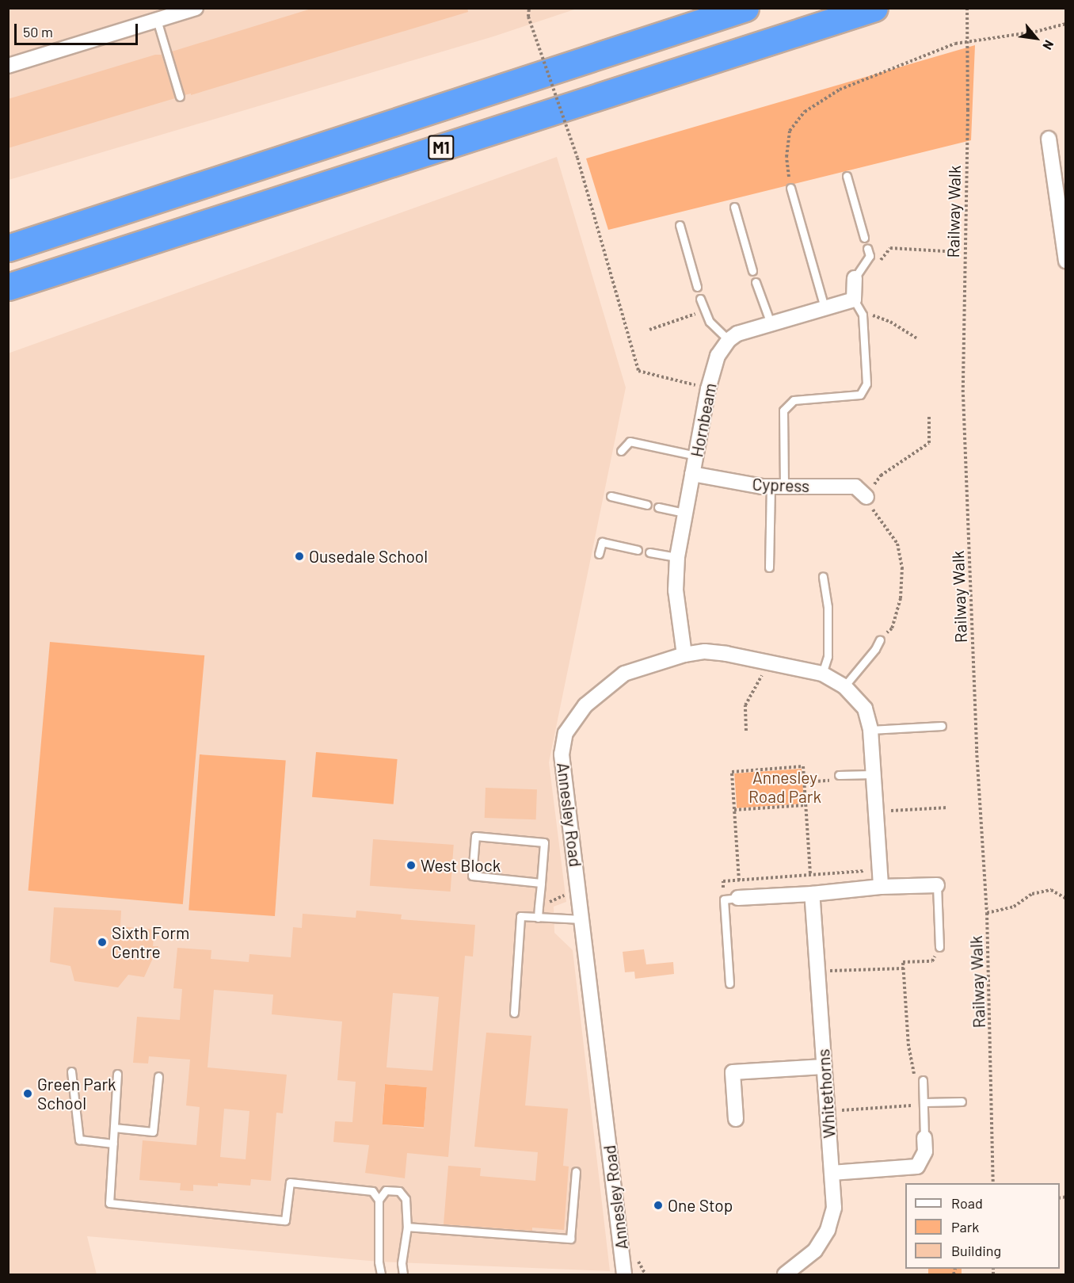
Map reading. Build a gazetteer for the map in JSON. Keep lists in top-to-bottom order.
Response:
{
  "streets": {
    "highway": ["M1"],
    "street": [
      "Hornbeam",
      "Cypress",
      "Annesley Road",
      "Whitethorns"
    ],
    "path": ["Railway Walk"]
  },
  "crossings": [
    ["Hornbeam", "Cypress"],
    ["Hornbeam", "Annesley Road"]
  ],
  "parks": ["Annesley Road Park"],
  "places": [
    "Ousedale School",
    "West Block",
    "Sixth Form Centre",
    "Green Park School",
    "One Stop"
  ],
  "legend": ["Road", "Park", "Building"],
  "scale_bar": "50 m",
  "north": "bottom right"
}
